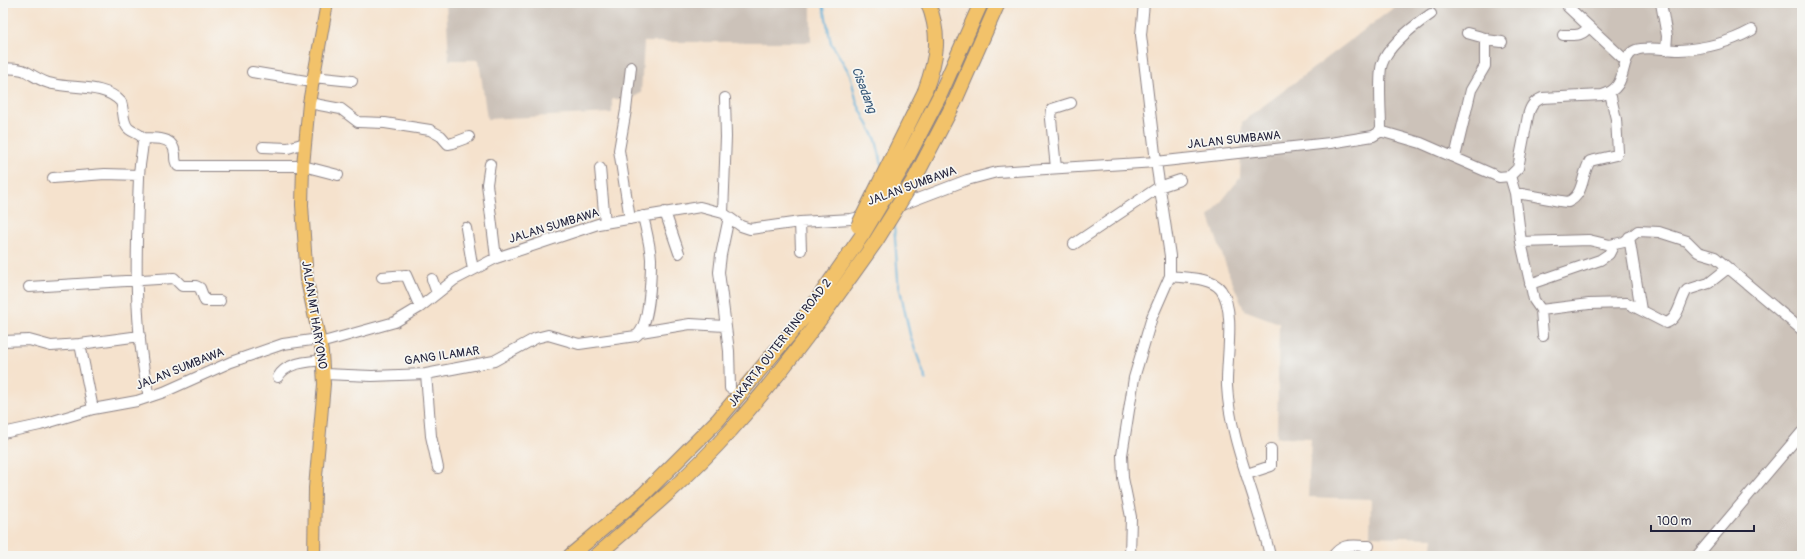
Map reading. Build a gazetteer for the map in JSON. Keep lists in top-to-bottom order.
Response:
{
  "streets": {
    "highway": ["JAKARTA OUTER RING ROAD 2"],
    "main road": ["JALAN MT HARYONO"],
    "street": ["JALAN SUMBAWA", "GANG ILAMAR"]
  },
  "crossings": [
    ["JALAN SUMBAWA", "JALAN MT HARYONO"],
    ["JALAN MT HARYONO", "GANG ILAMAR"]
  ],
  "water": ["Cisadang"],
  "scale_bar": "100 m"
}
